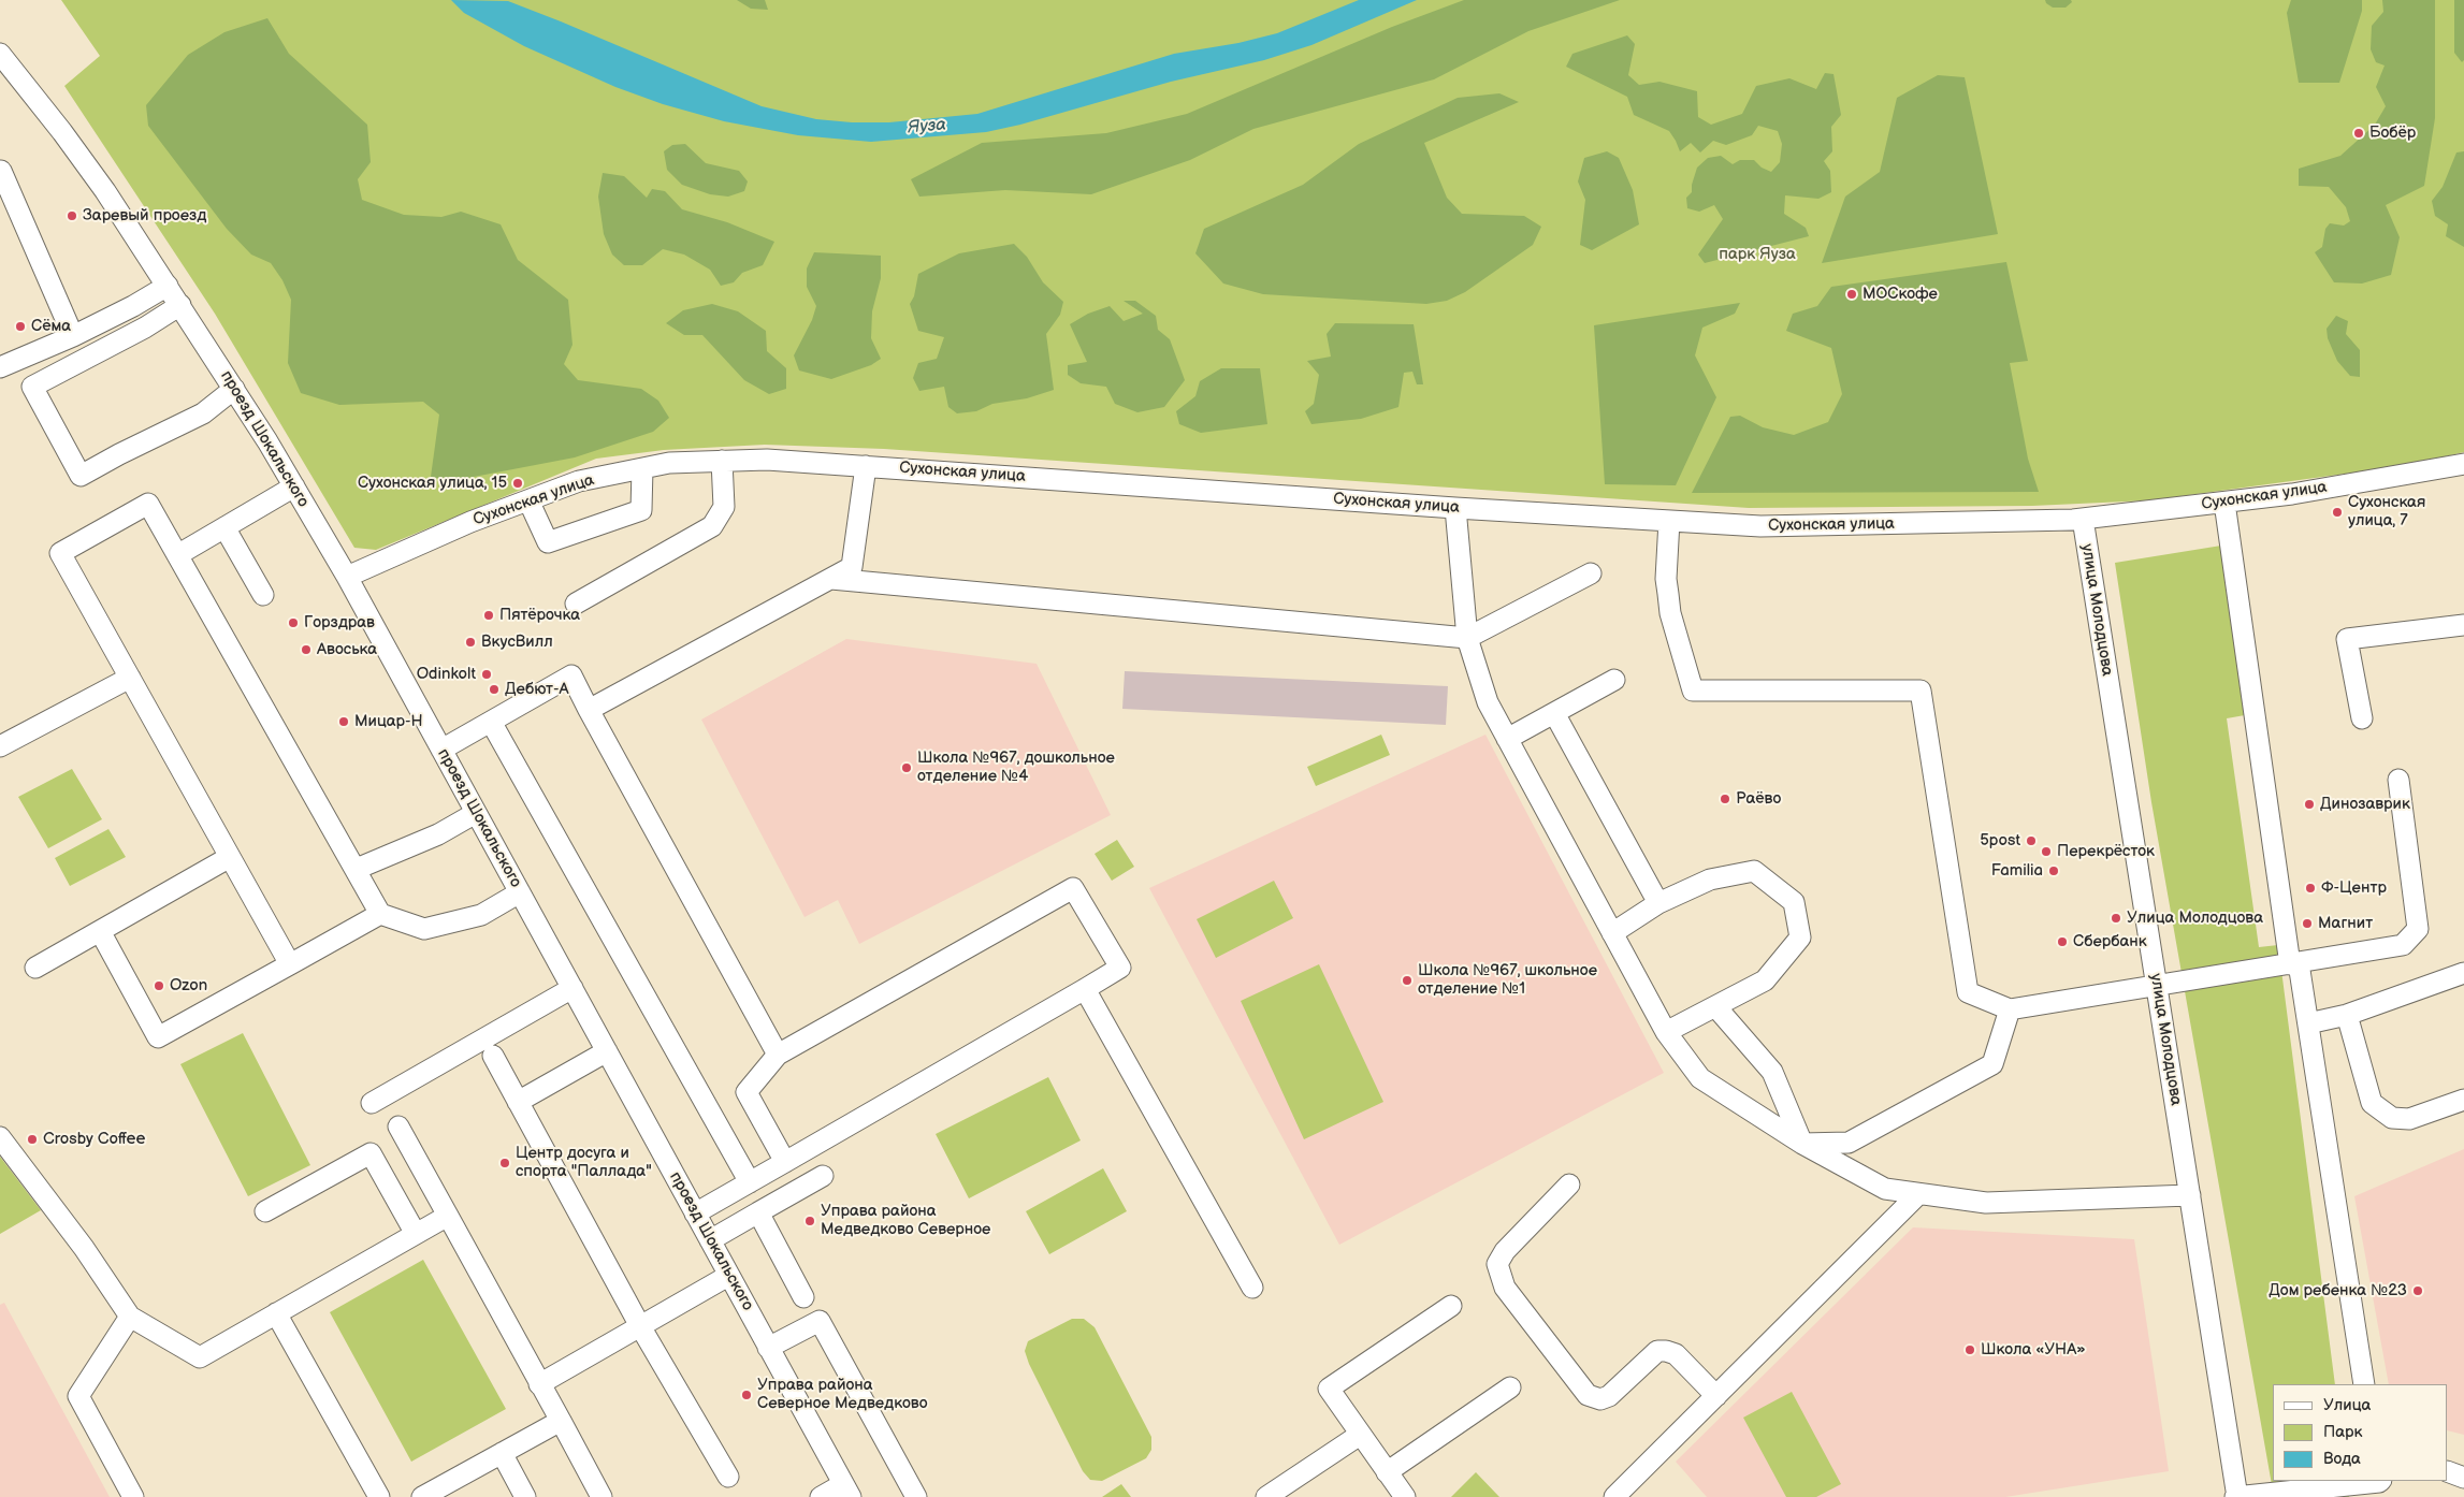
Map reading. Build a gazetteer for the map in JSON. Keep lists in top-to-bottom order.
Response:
{
  "streets": {
    "street": ["проезд Шокальского", "Сухонская улица", "улица Молодцова"]
  },
  "crossings": [
    ["проезд Шокальского", "Сухонская улица"],
    ["Сухонская улица", "улица Молодцова"]
  ],
  "water": ["Яуза"],
  "parks": ["парк Яуза"],
  "places": [
    "Бобёр",
    "Заревый проезд",
    "МОСкофе",
    "Сёма",
    "Сухонская улица, 15",
    "Сухонская улица, 7",
    "Пятёрочка",
    "Горздрав",
    "ВкусВилл",
    "Авоська",
    "Odinkolt",
    "Дебют-А",
    "Мицар-Н",
    "Школа №967, дошкольное отделение №4",
    "Раёво",
    "Динозаврик",
    "5post",
    "Перекрёсток",
    "Familia",
    "Ф-Центр",
    "Улица Молодцова",
    "Магнит",
    "Сбербанк",
    "Школа №967, школьное отделение №1",
    "Ozon",
    "Crosby Coffee",
    "Центр досуга и спорта \"Паллада\"",
    "Управа района Медведково Северное",
    "Дом ребенка №23",
    "Школа «УНА»",
    "Управа района Северное Медведково"
  ],
  "legend": ["Улица", "Парк", "Вода"]
}
